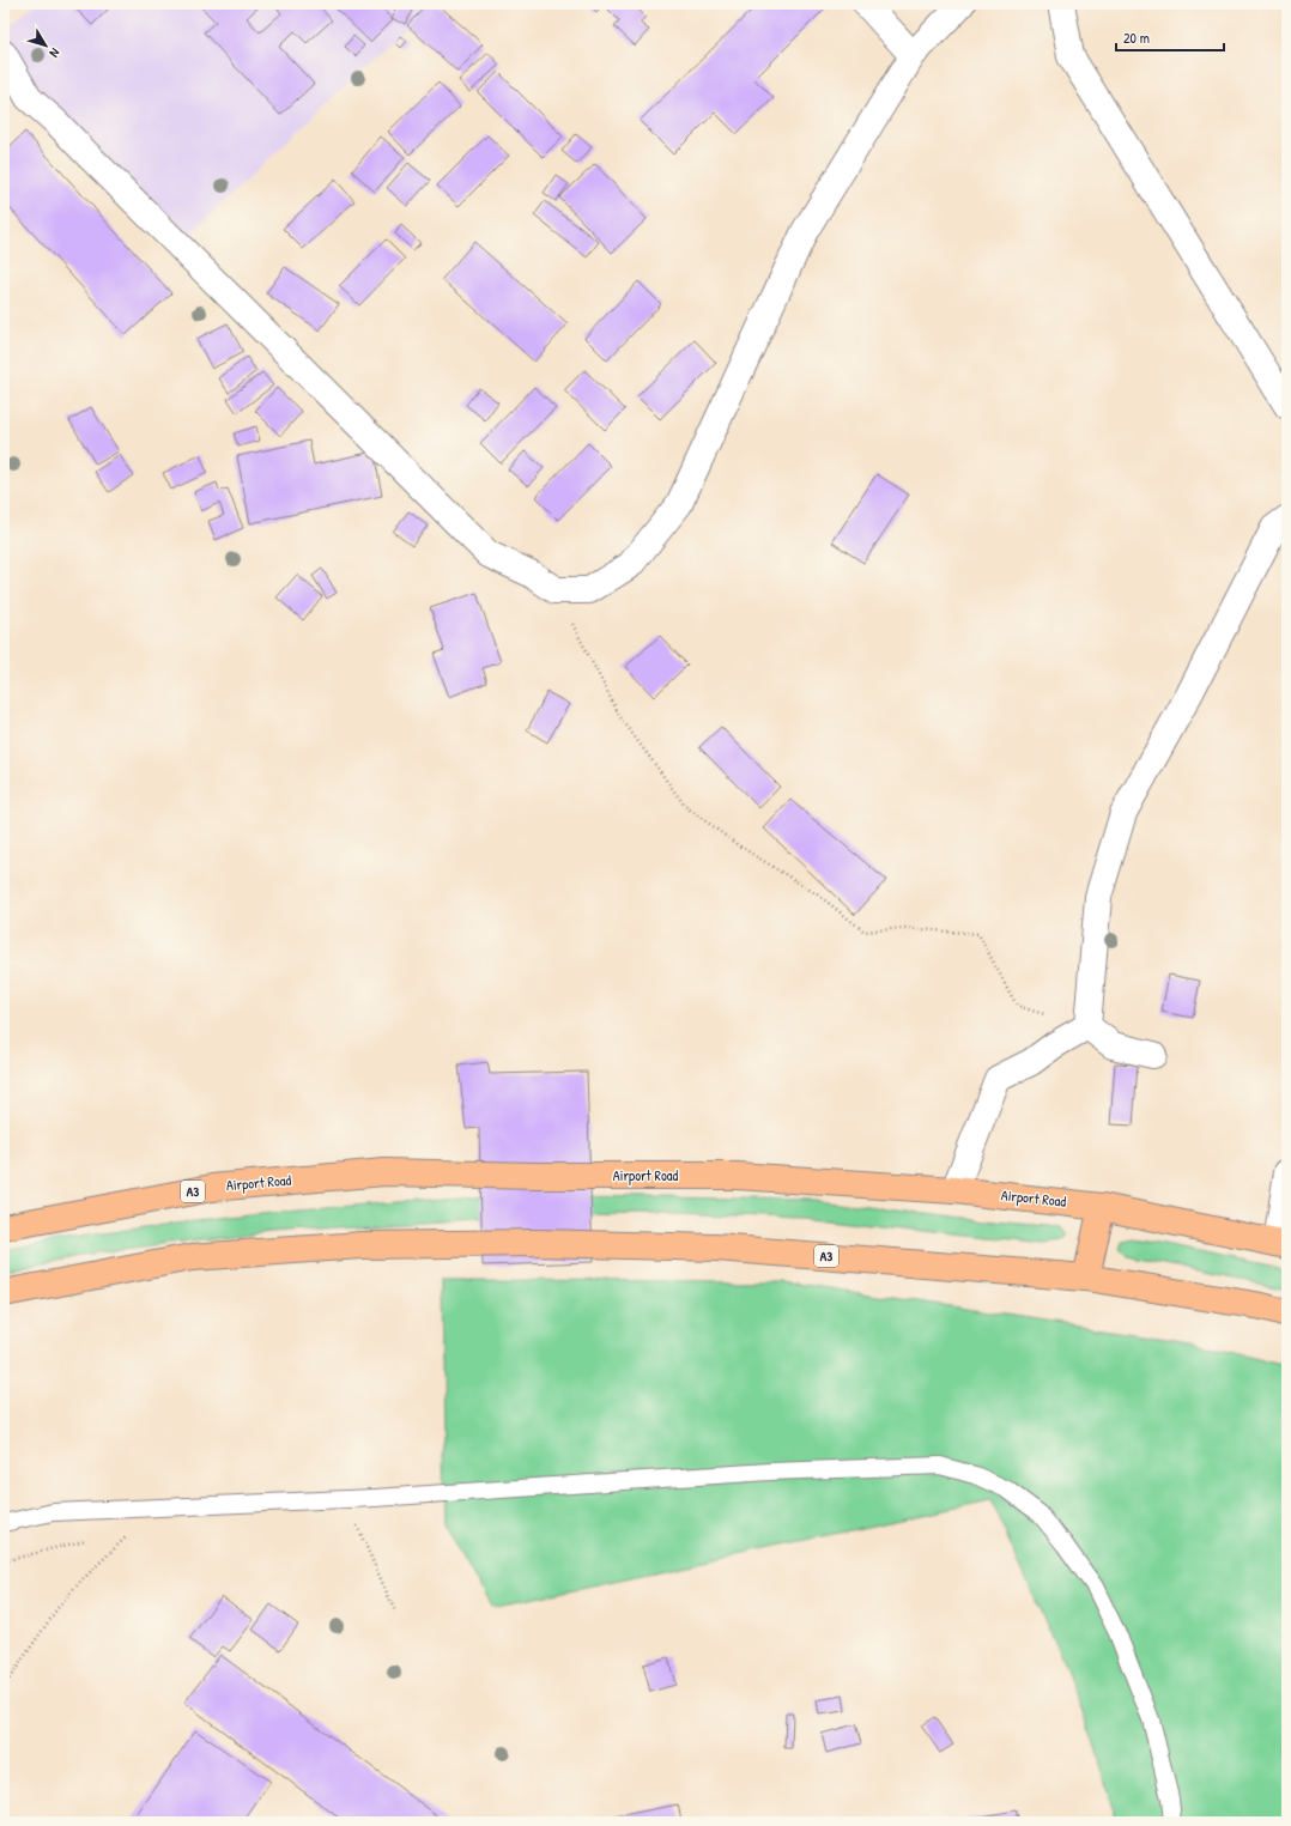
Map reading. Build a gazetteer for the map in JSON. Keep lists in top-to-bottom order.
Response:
{
  "streets": {
    "highway": ["Airport Road", "A3"]
  },
  "scale_bar": "20 m",
  "north": "bottom right"
}
